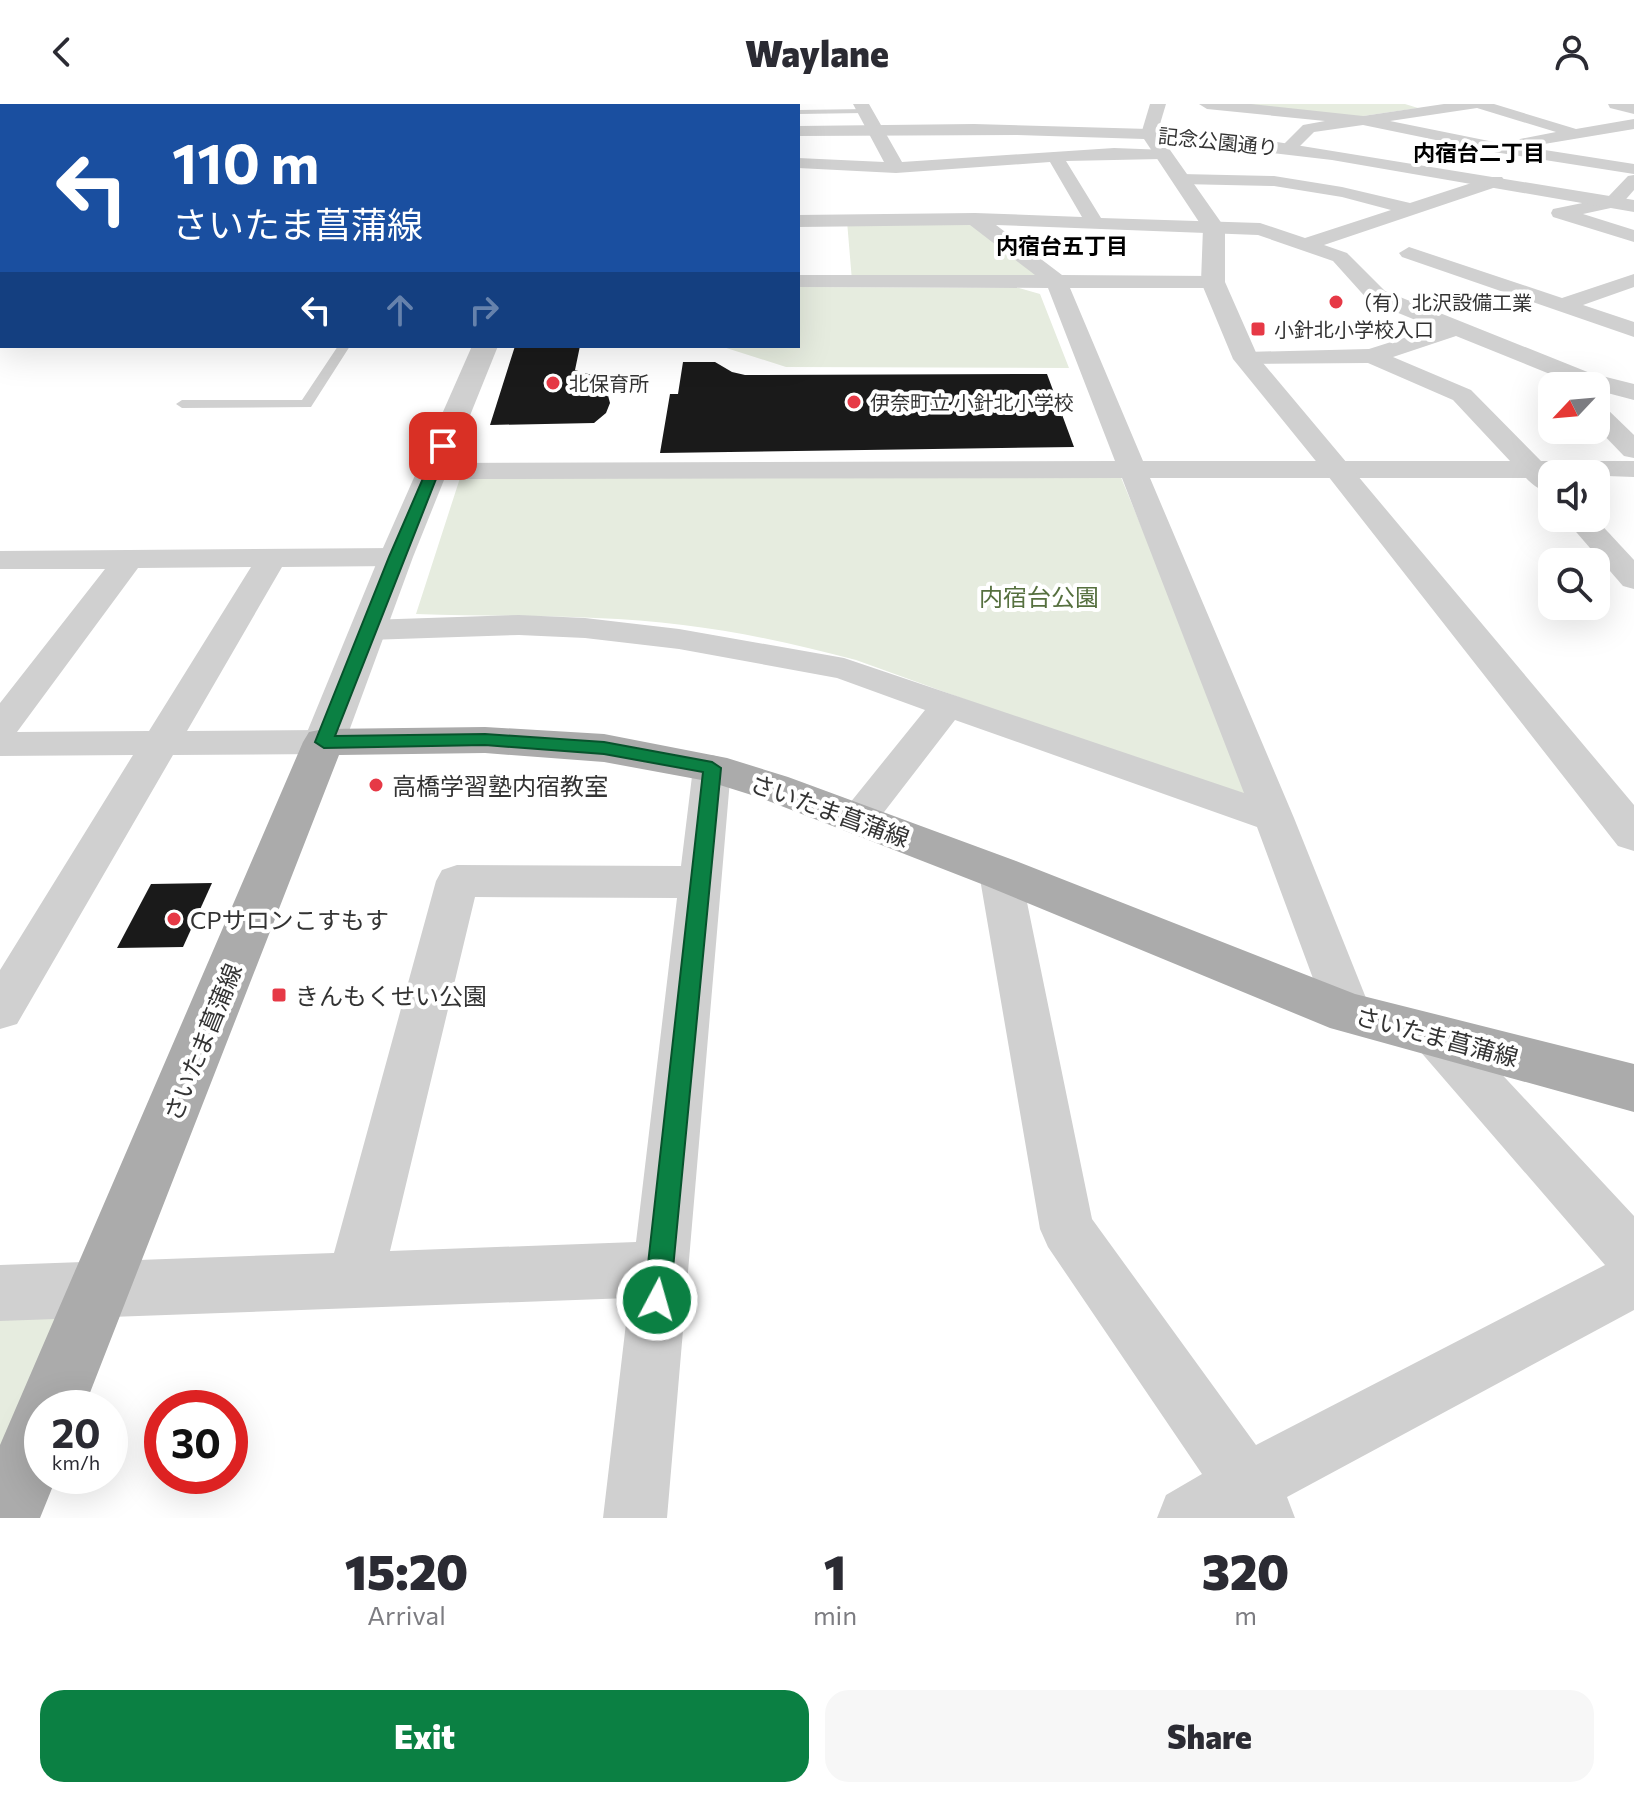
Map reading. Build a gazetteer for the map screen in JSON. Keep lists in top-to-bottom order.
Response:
{
  "streets": {
    "main road": ["さいたま菖蒲線"],
    "street": ["記念公園通り"]
  },
  "districts": ["内宿台二丁目", "内宿台五丁目"],
  "parks": ["内宿台公園"],
  "places": {
    "other": [
      "（有）北沢設備工業",
      "北保育所",
      "伊奈町立 小針北小学校",
      "高橋学習塾内宿教室",
      "CPサロンこすもす"
    ],
    "transit": ["小針北小学校入口", "きんもくせい公園"]
  },
  "north": "bottom left",
  "page": {
    "header": "Waylane",
    "turn": ["110 m", "さいたま菖蒲線"],
    "speed": "20 km/h",
    "limit": "30",
    "eta": [
      "15:20",
      "Arrival",
      "1",
      "min",
      "320",
      "m"
    ],
    "buttons": ["Exit", "Share"]
  }
}
